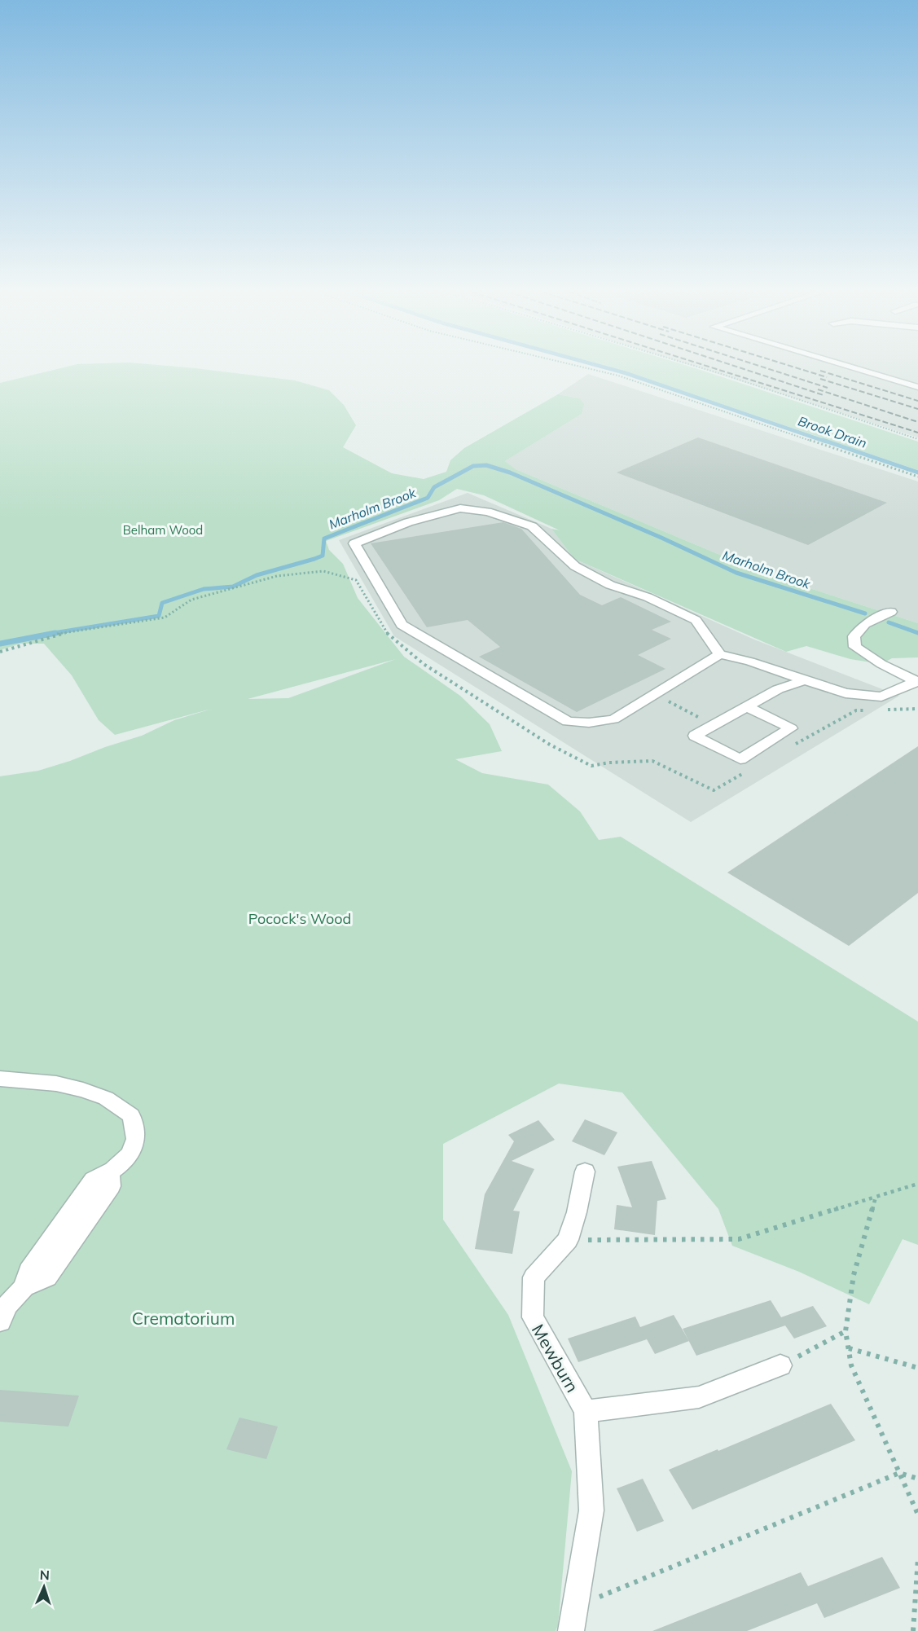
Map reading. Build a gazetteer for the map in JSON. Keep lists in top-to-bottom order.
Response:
{
  "streets": {
    "street": ["Mewburn"]
  },
  "water": ["Brook Drain", "Marholm Brook"],
  "parks": ["Belham Wood", "Pocock's Wood", "Crematorium"],
  "north": "top"
}
